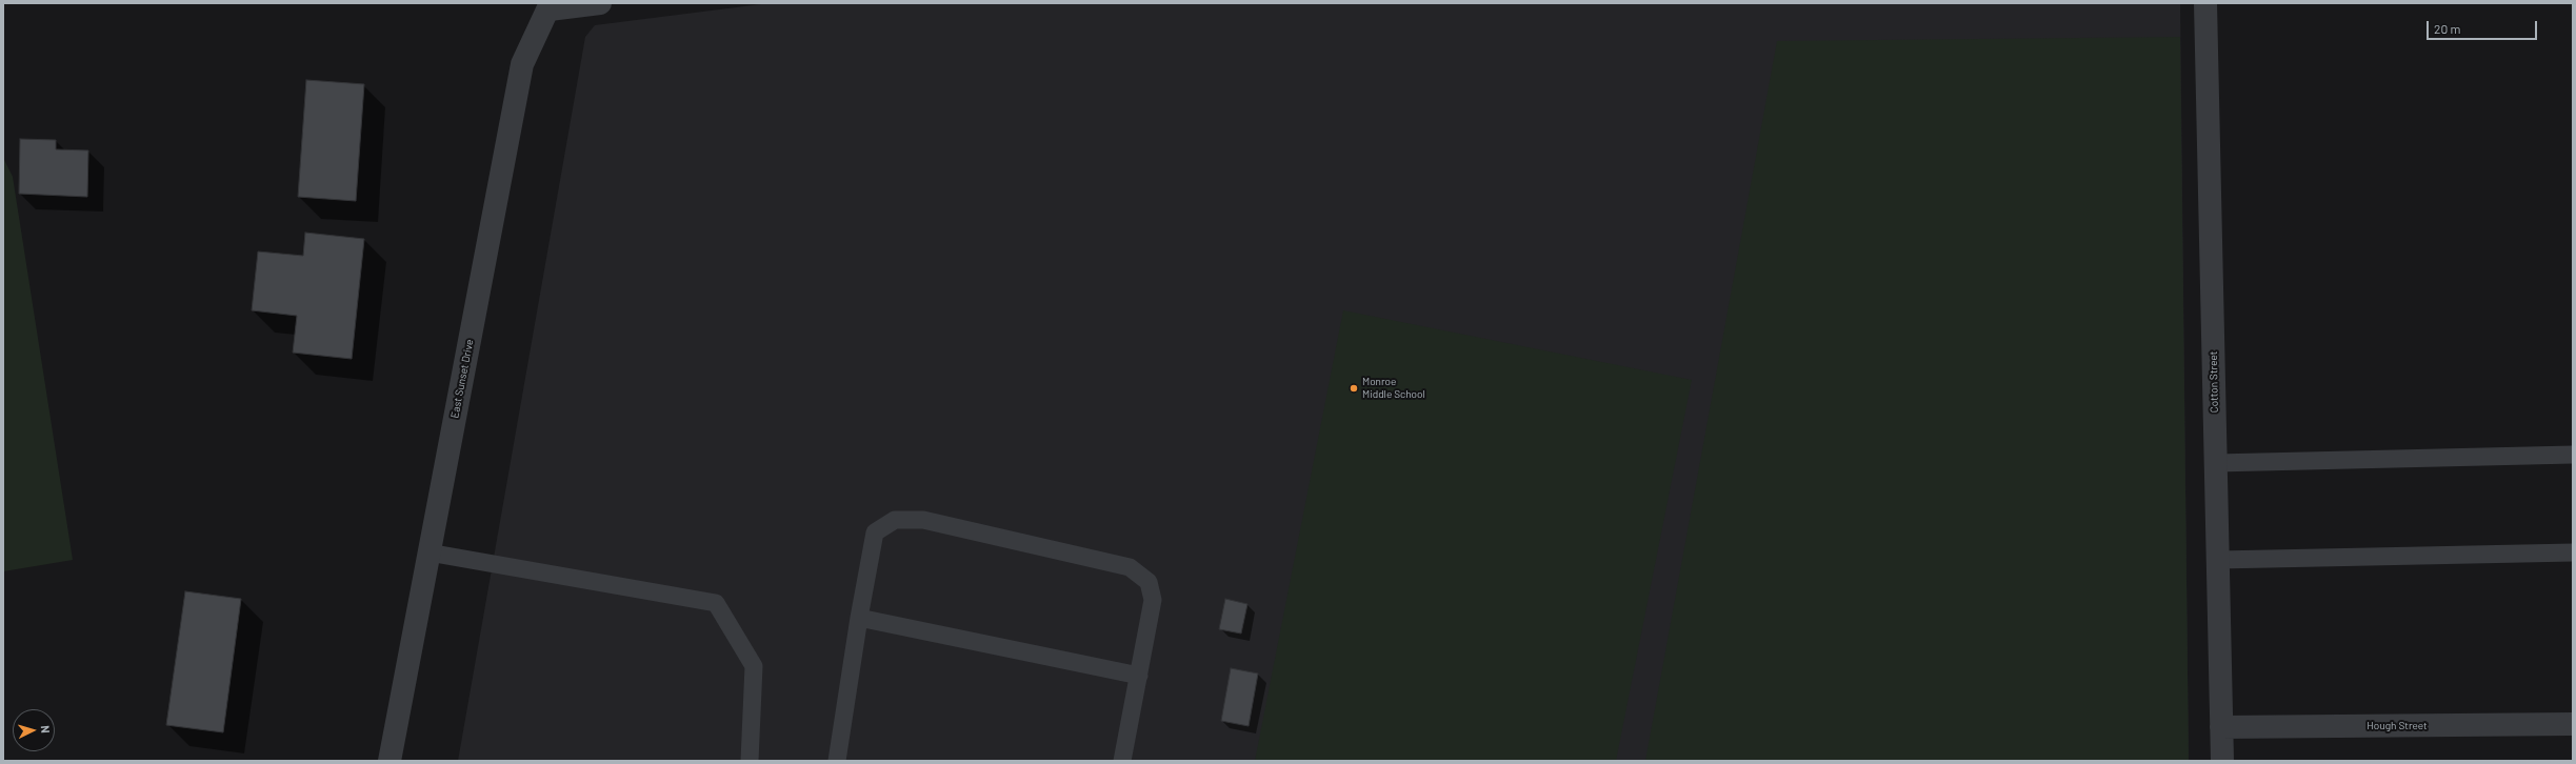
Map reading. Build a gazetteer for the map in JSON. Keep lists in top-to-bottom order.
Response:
{
  "streets": {
    "street": ["East Sunset Drive", "Cotton Street", "Hough Street"]
  },
  "crossings": [
    ["Cotton Street", "Hough Street"]
  ],
  "places": ["Monroe Middle School"],
  "scale_bar": "20 m",
  "north": "right"
}
